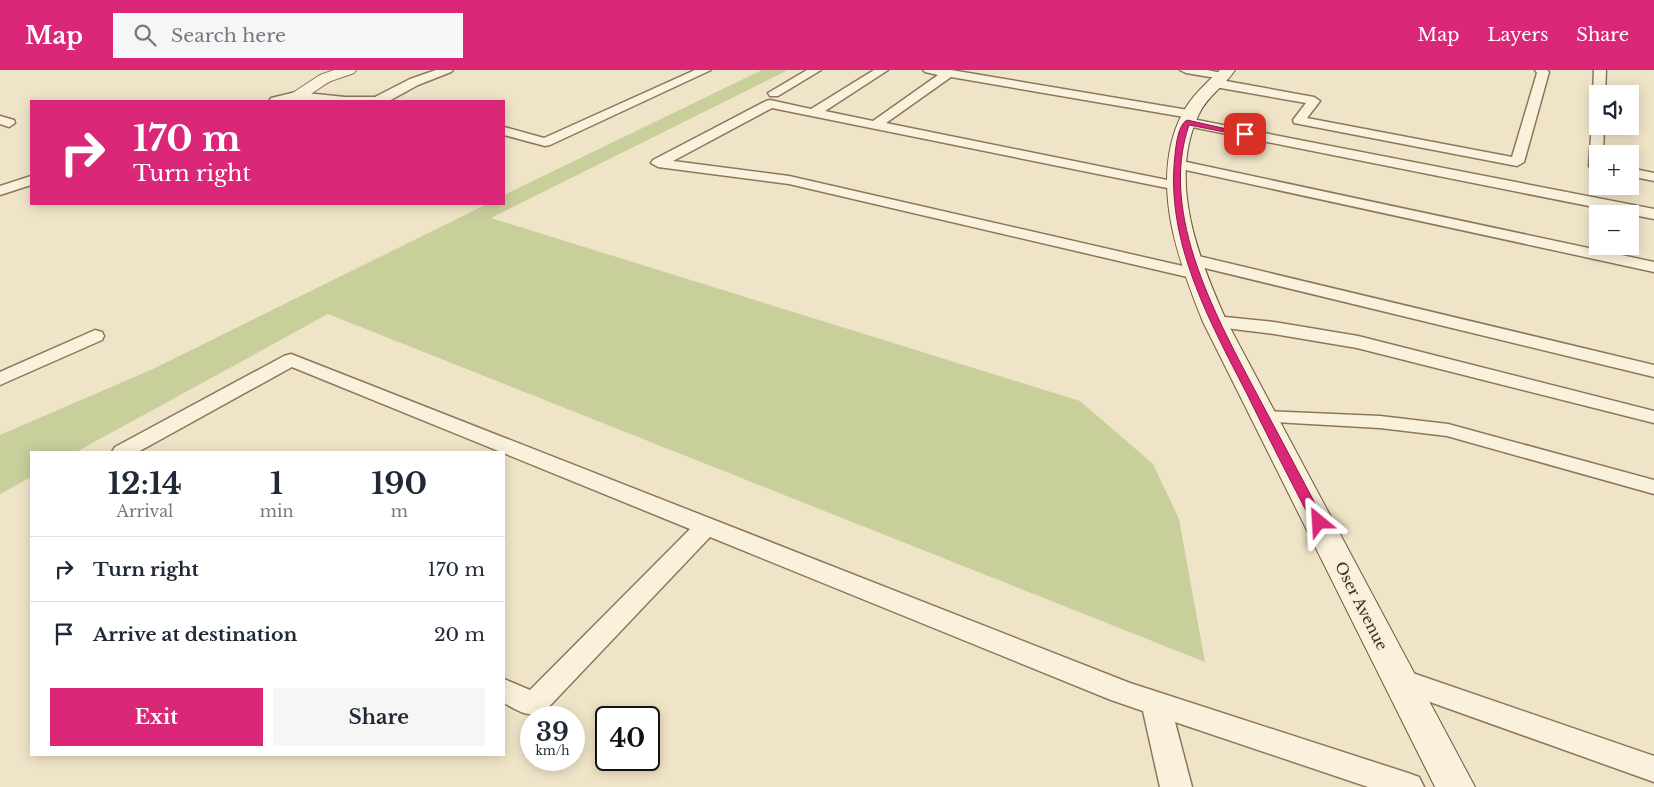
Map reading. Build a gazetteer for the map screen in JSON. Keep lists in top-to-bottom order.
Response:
{
  "streets": {
    "street": ["Oser Avenue"]
  },
  "page": {
    "header": "Map",
    "search": "Search here",
    "nav": ["Map", "Layers", "Share"],
    "map_buttons": ["+", "−"],
    "turn": ["170 m", "Turn right"],
    "eta": [
      "12:14",
      "Arrival",
      "1",
      "min",
      "190",
      "m"
    ],
    "list": [
      {
        "name": "Turn right",
        "value": "170 m"
      },
      {
        "name": "Arrive at destination",
        "value": "20 m"
      }
    ],
    "buttons": ["Exit", "Share"],
    "speed": "39 km/h",
    "limit": "40"
  }
}
